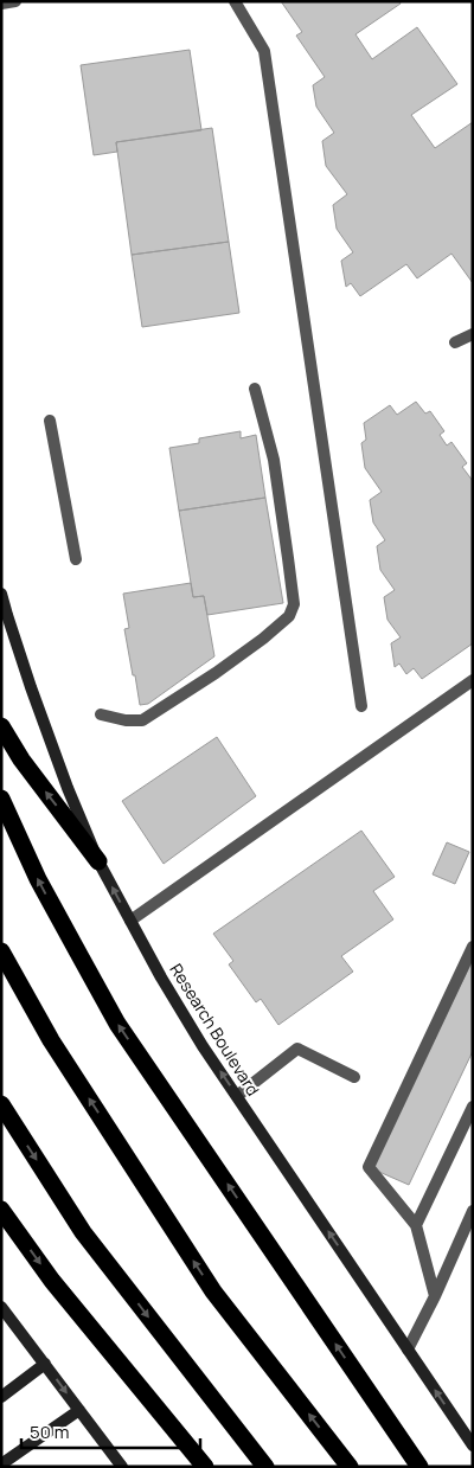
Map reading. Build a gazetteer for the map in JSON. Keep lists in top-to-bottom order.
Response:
{
  "streets": {
    "main road": ["Research Boulevard"]
  },
  "one_way": ["Research Boulevard"],
  "scale_bar": "50 m"
}
